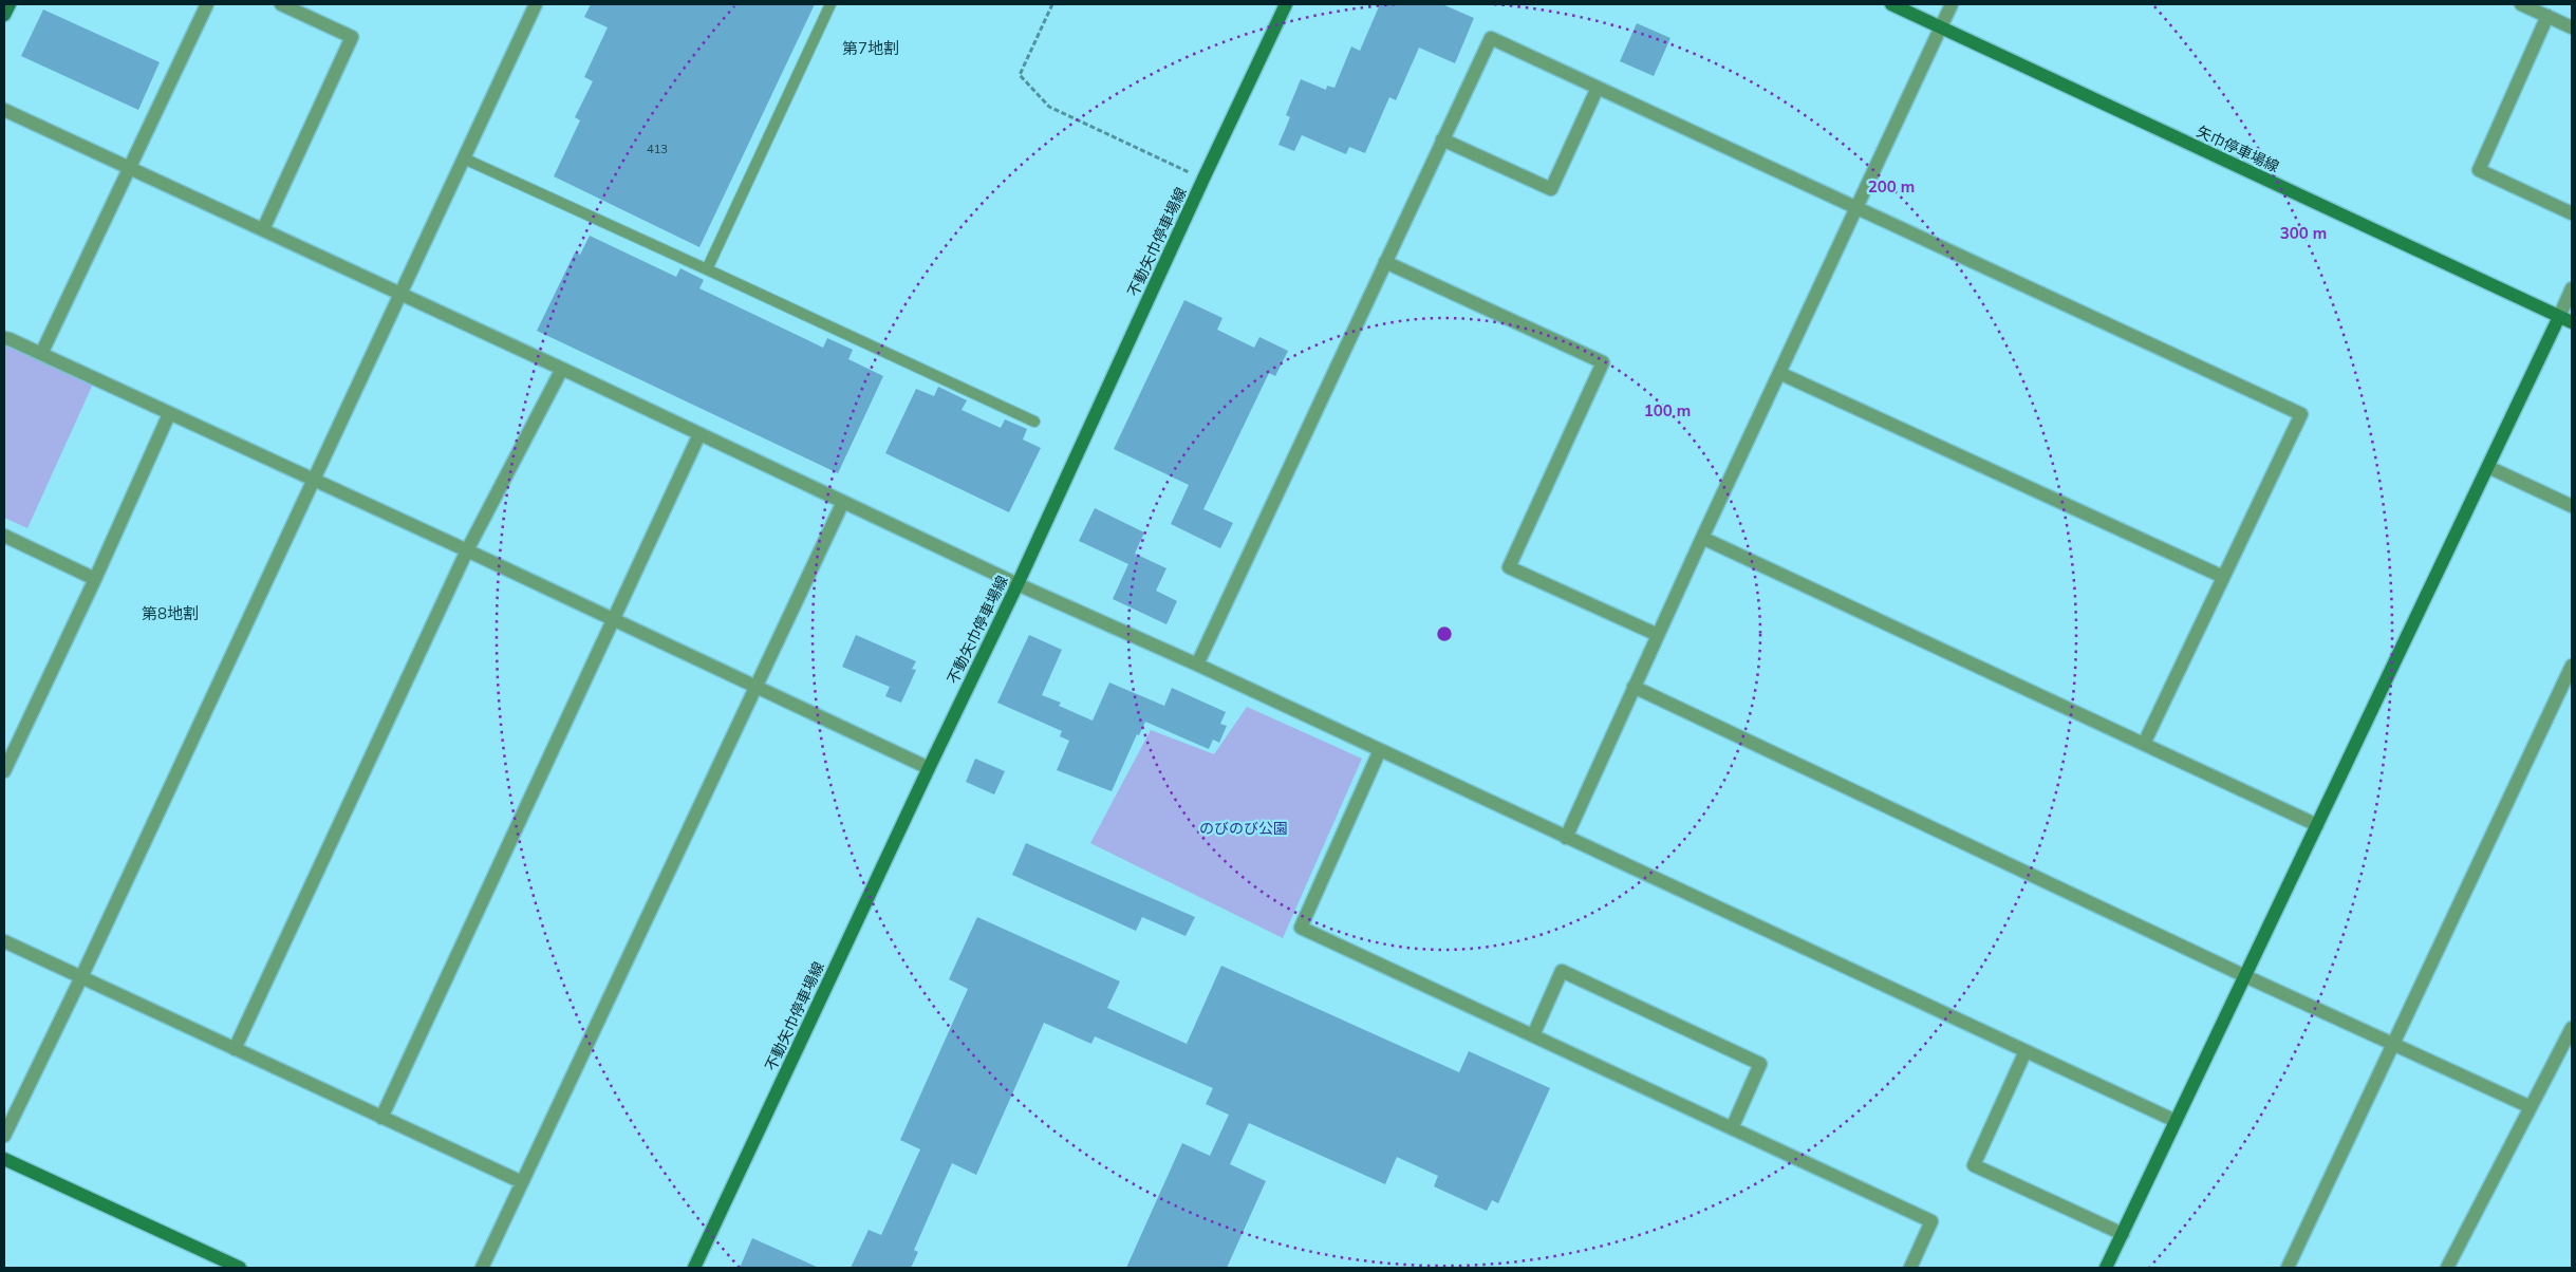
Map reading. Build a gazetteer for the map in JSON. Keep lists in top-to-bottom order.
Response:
{
  "streets": {
    "main road": ["矢巾停車場線", "不動矢巾停車場線"]
  },
  "districts": ["第7地割", "第8地割"],
  "parks": ["のびのび公園"],
  "house_numbers": ["413"],
  "rings": ["200 m", "300 m", "100 m"]
}
